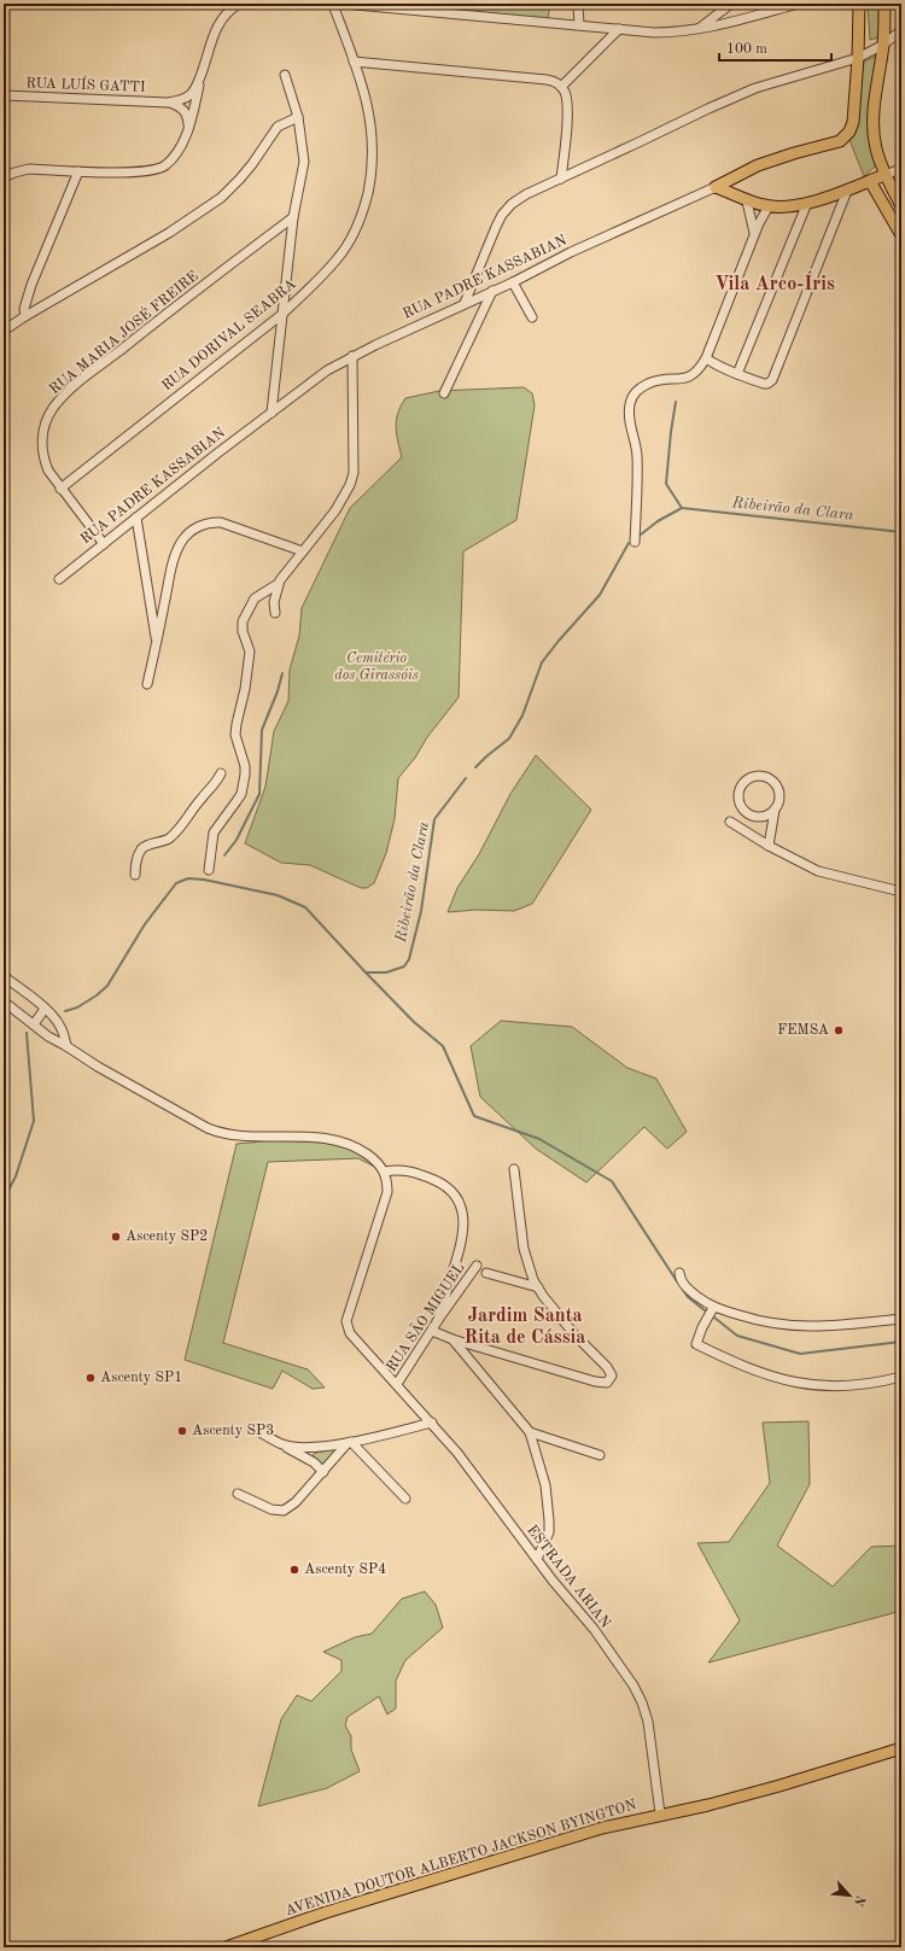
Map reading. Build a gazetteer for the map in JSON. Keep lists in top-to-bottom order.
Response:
{
  "streets": {
    "main road": ["RUA PADRE KASSABIAN", "AVENIDA DOUTOR ALBERTO JACKSON BYINGTON"],
    "street": [
      "RUA LUÍS GATTI",
      "RUA MARIA JOSÉ FREIRE",
      "RUA DORIVAL SEABRA",
      "RUA SÃO MIGUEL",
      "ESTRADA ARIAN"
    ]
  },
  "crossings": [
    ["RUA PADRE KASSABIAN", "RUA MARIA JOSÉ FREIRE"],
    ["RUA MARIA JOSÉ FREIRE", "RUA DORIVAL SEABRA"],
    ["RUA SÃO MIGUEL", "ESTRADA ARIAN"],
    ["ESTRADA ARIAN", "AVENIDA DOUTOR ALBERTO JACKSON BYINGTON"]
  ],
  "districts": ["Vila Arco-Íris", "Jardim Santa Rita de Cássia"],
  "water": ["Ribeirão da Clara"],
  "parks": ["Cemitério dos Girassóis"],
  "places": [
    "FEMSA",
    "Ascenty SP2",
    "Ascenty SP1",
    "Ascenty SP3",
    "Ascenty SP4"
  ],
  "scale_bar": "100 m",
  "north": "bottom right"
}
